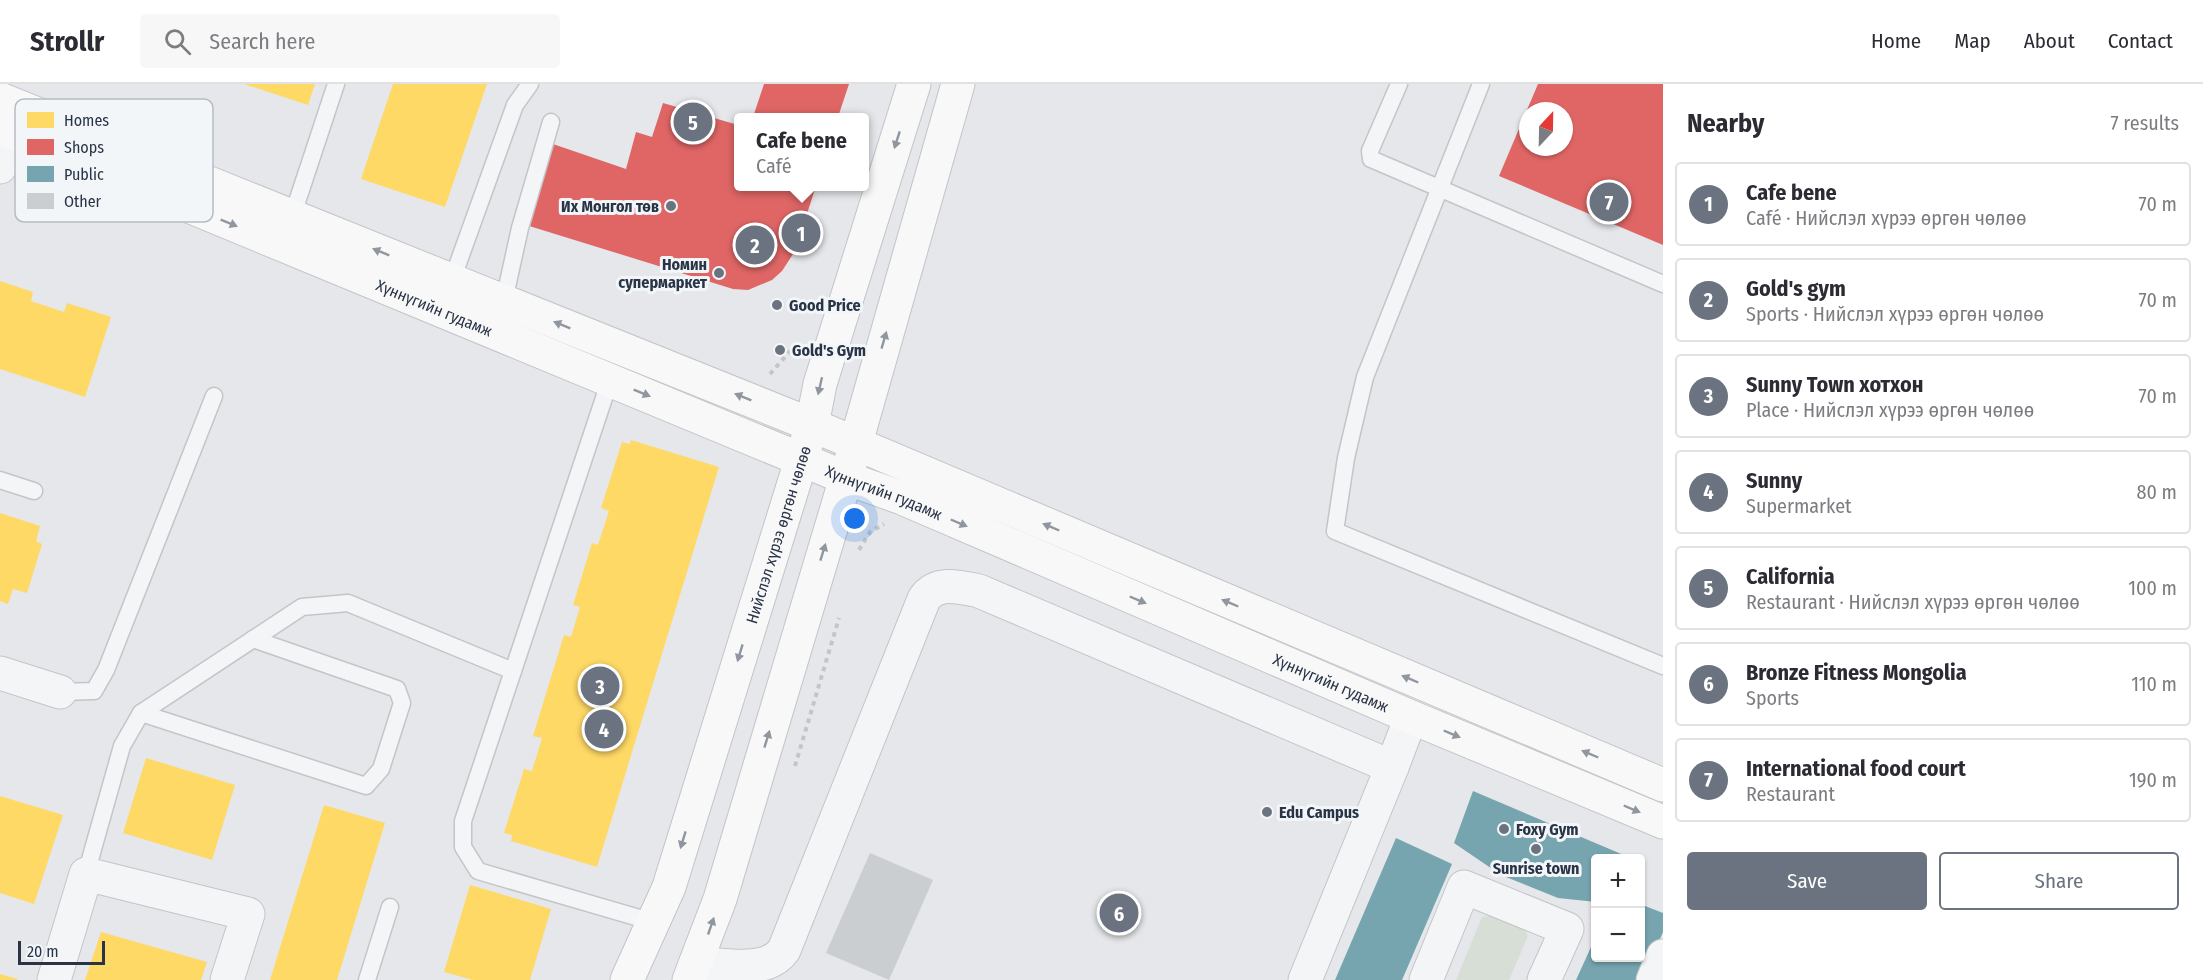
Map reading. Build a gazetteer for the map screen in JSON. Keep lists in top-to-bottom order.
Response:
{
  "streets": {
    "main road": ["Хүннүгийн гудамж", "Нийслэл хүрээ өргөн чөлөө"]
  },
  "crossings": [
    ["Хүннүгийн гудамж", "Нийслэл хүрээ өргөн чөлөө"]
  ],
  "places": [
    "Их Монгол төв",
    "Номин супермаркет",
    "Good Price",
    "Gold's Gym",
    "Edu Campus",
    "Foxy Gym",
    "Sunrise town"
  ],
  "legend": [
    "Homes",
    "Shops",
    "Public",
    "Other"
  ],
  "scale_bar": "20 m",
  "north": "top",
  "page": {
    "header": "Strollr",
    "search": "Search here",
    "nav": [
      "Home",
      "Map",
      "About",
      "Contact"
    ],
    "heading": ["Nearby", "7 results"],
    "pins": [
      "5",
      "7",
      "1",
      "2",
      "3",
      "4",
      "6"
    ],
    "popup": ["Cafe bene", "Café"],
    "list": [
      {
        "mark": "1",
        "name": "Cafe bene",
        "note": "Café · Нийслэл хүрээ өргөн чөлөө",
        "value": "70 m"
      },
      {
        "mark": "2",
        "name": "Gold's gym",
        "note": "Sports · Нийслэл хүрээ өргөн чөлөө",
        "value": "70 m"
      },
      {
        "mark": "3",
        "name": "Sunny Town хотхон",
        "note": "Place · Нийслэл хүрээ өргөн чөлөө",
        "value": "70 m"
      },
      {
        "mark": "4",
        "name": "Sunny",
        "note": "Supermarket",
        "value": "80 m"
      },
      {
        "mark": "5",
        "name": "California",
        "note": "Restaurant · Нийслэл хүрээ өргөн чөлөө",
        "value": "100 m"
      },
      {
        "mark": "6",
        "name": "Bronze Fitness Mongolia",
        "note": "Sports",
        "value": "110 m"
      },
      {
        "mark": "7",
        "name": "International food court",
        "note": "Restaurant",
        "value": "190 m"
      }
    ],
    "buttons": ["Save", "Share"],
    "map_buttons": ["+", "−"],
    "scale": "20 m"
  }
}
